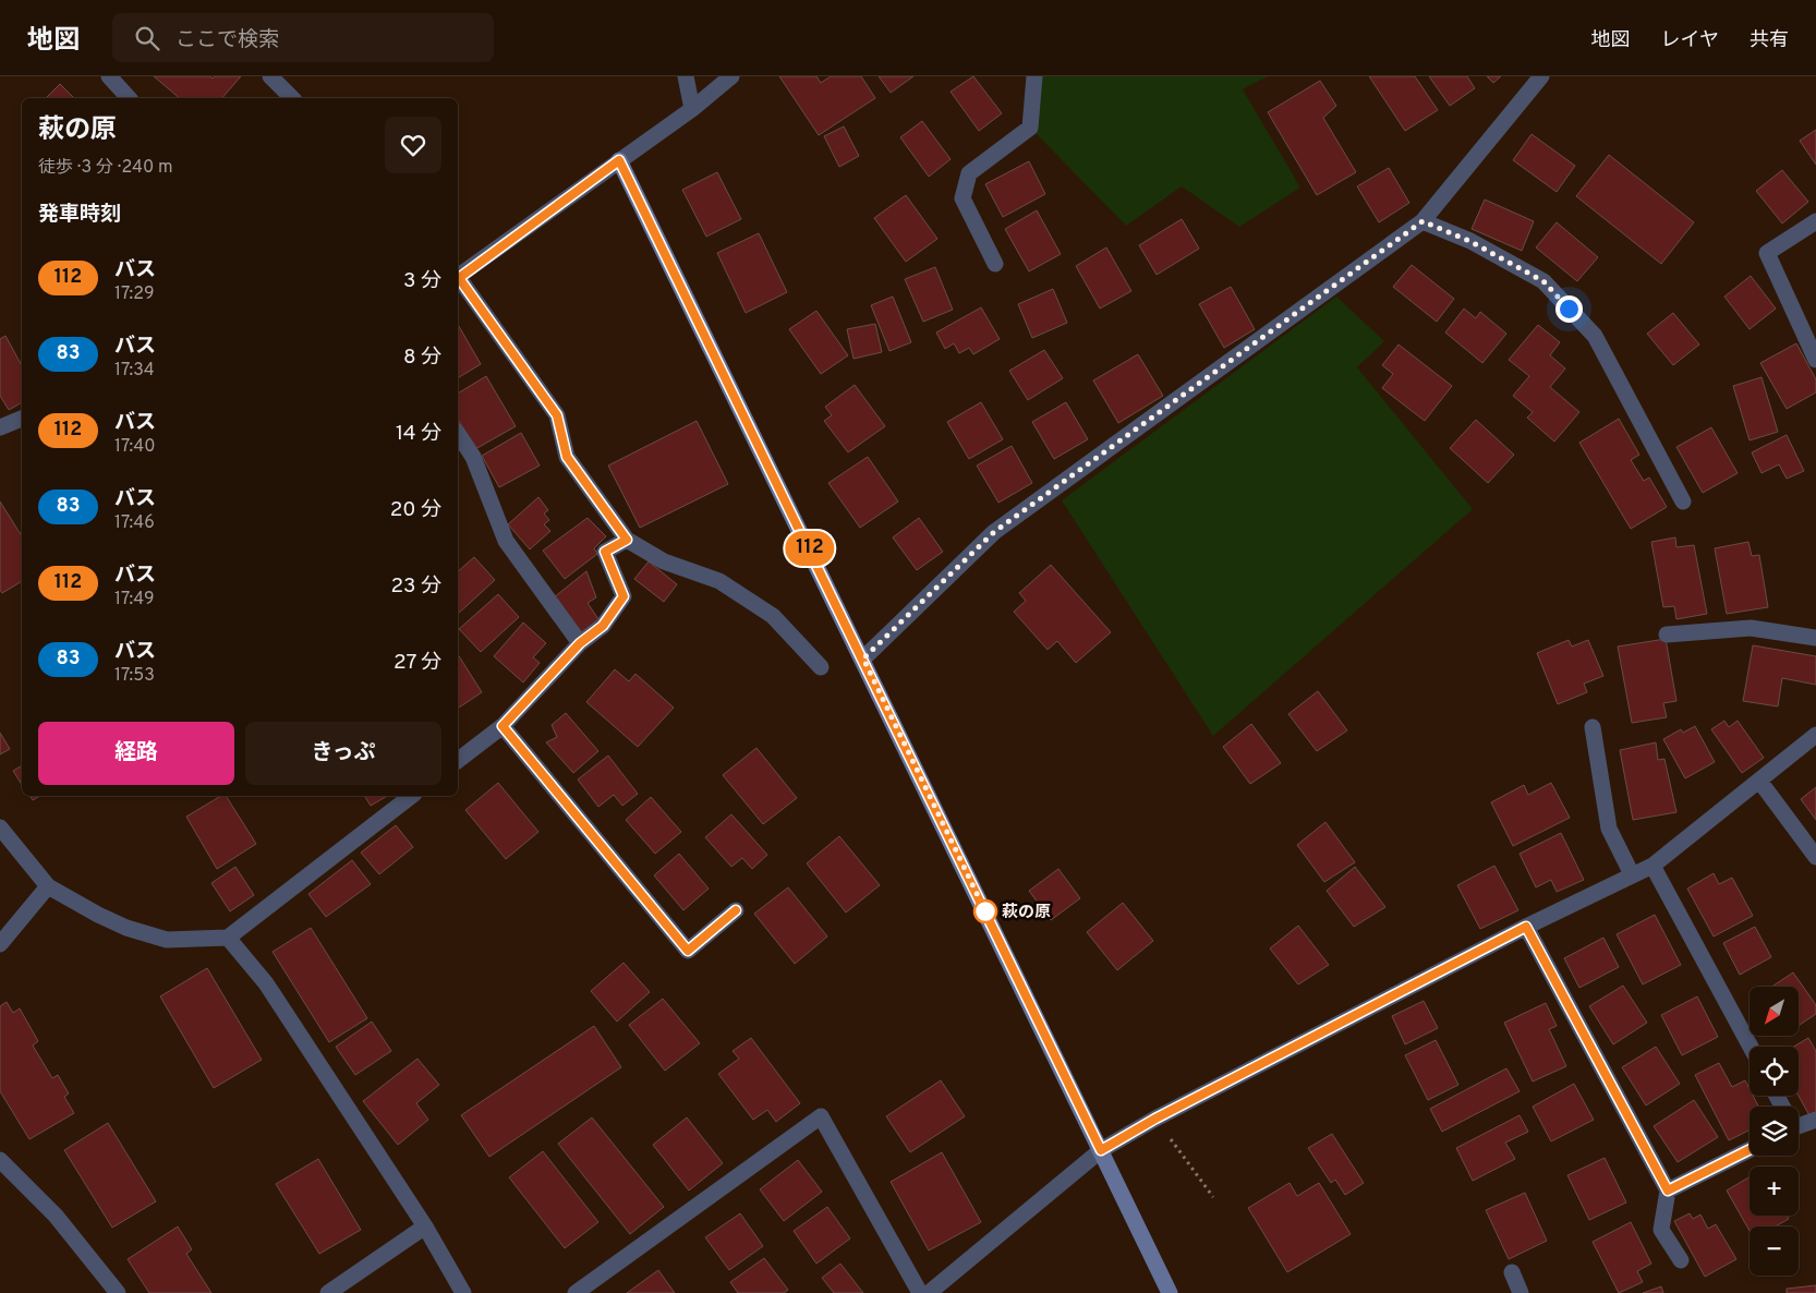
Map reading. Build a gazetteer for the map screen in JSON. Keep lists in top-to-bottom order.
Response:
{
  "places": ["萩の原"],
  "lines": ["bus line 112"],
  "north": "bottom left",
  "page": {
    "header": "地図",
    "search": "ここで検索",
    "nav": ["地図", "レイヤ", "共有"],
    "on_map": "112",
    "heading": [
      ["萩の原", "徒歩 · 3 分 · 240 m"],
      "発車時刻"
    ],
    "list": [
      {
        "mark": "112",
        "name": "バス",
        "note": "17:29",
        "value": "3 分"
      },
      {
        "mark": "83",
        "name": "バス",
        "note": "17:34",
        "value": "8 分"
      },
      {
        "mark": "112",
        "name": "バス",
        "note": "17:40",
        "value": "14 分"
      },
      {
        "mark": "83",
        "name": "バス",
        "note": "17:46",
        "value": "20 分"
      },
      {
        "mark": "112",
        "name": "バス",
        "note": "17:49",
        "value": "23 分"
      },
      {
        "mark": "83",
        "name": "バス",
        "note": "17:53",
        "value": "27 分"
      }
    ],
    "buttons": ["経路", "きっぷ"],
    "map_buttons": ["+", "−"]
  }
}
